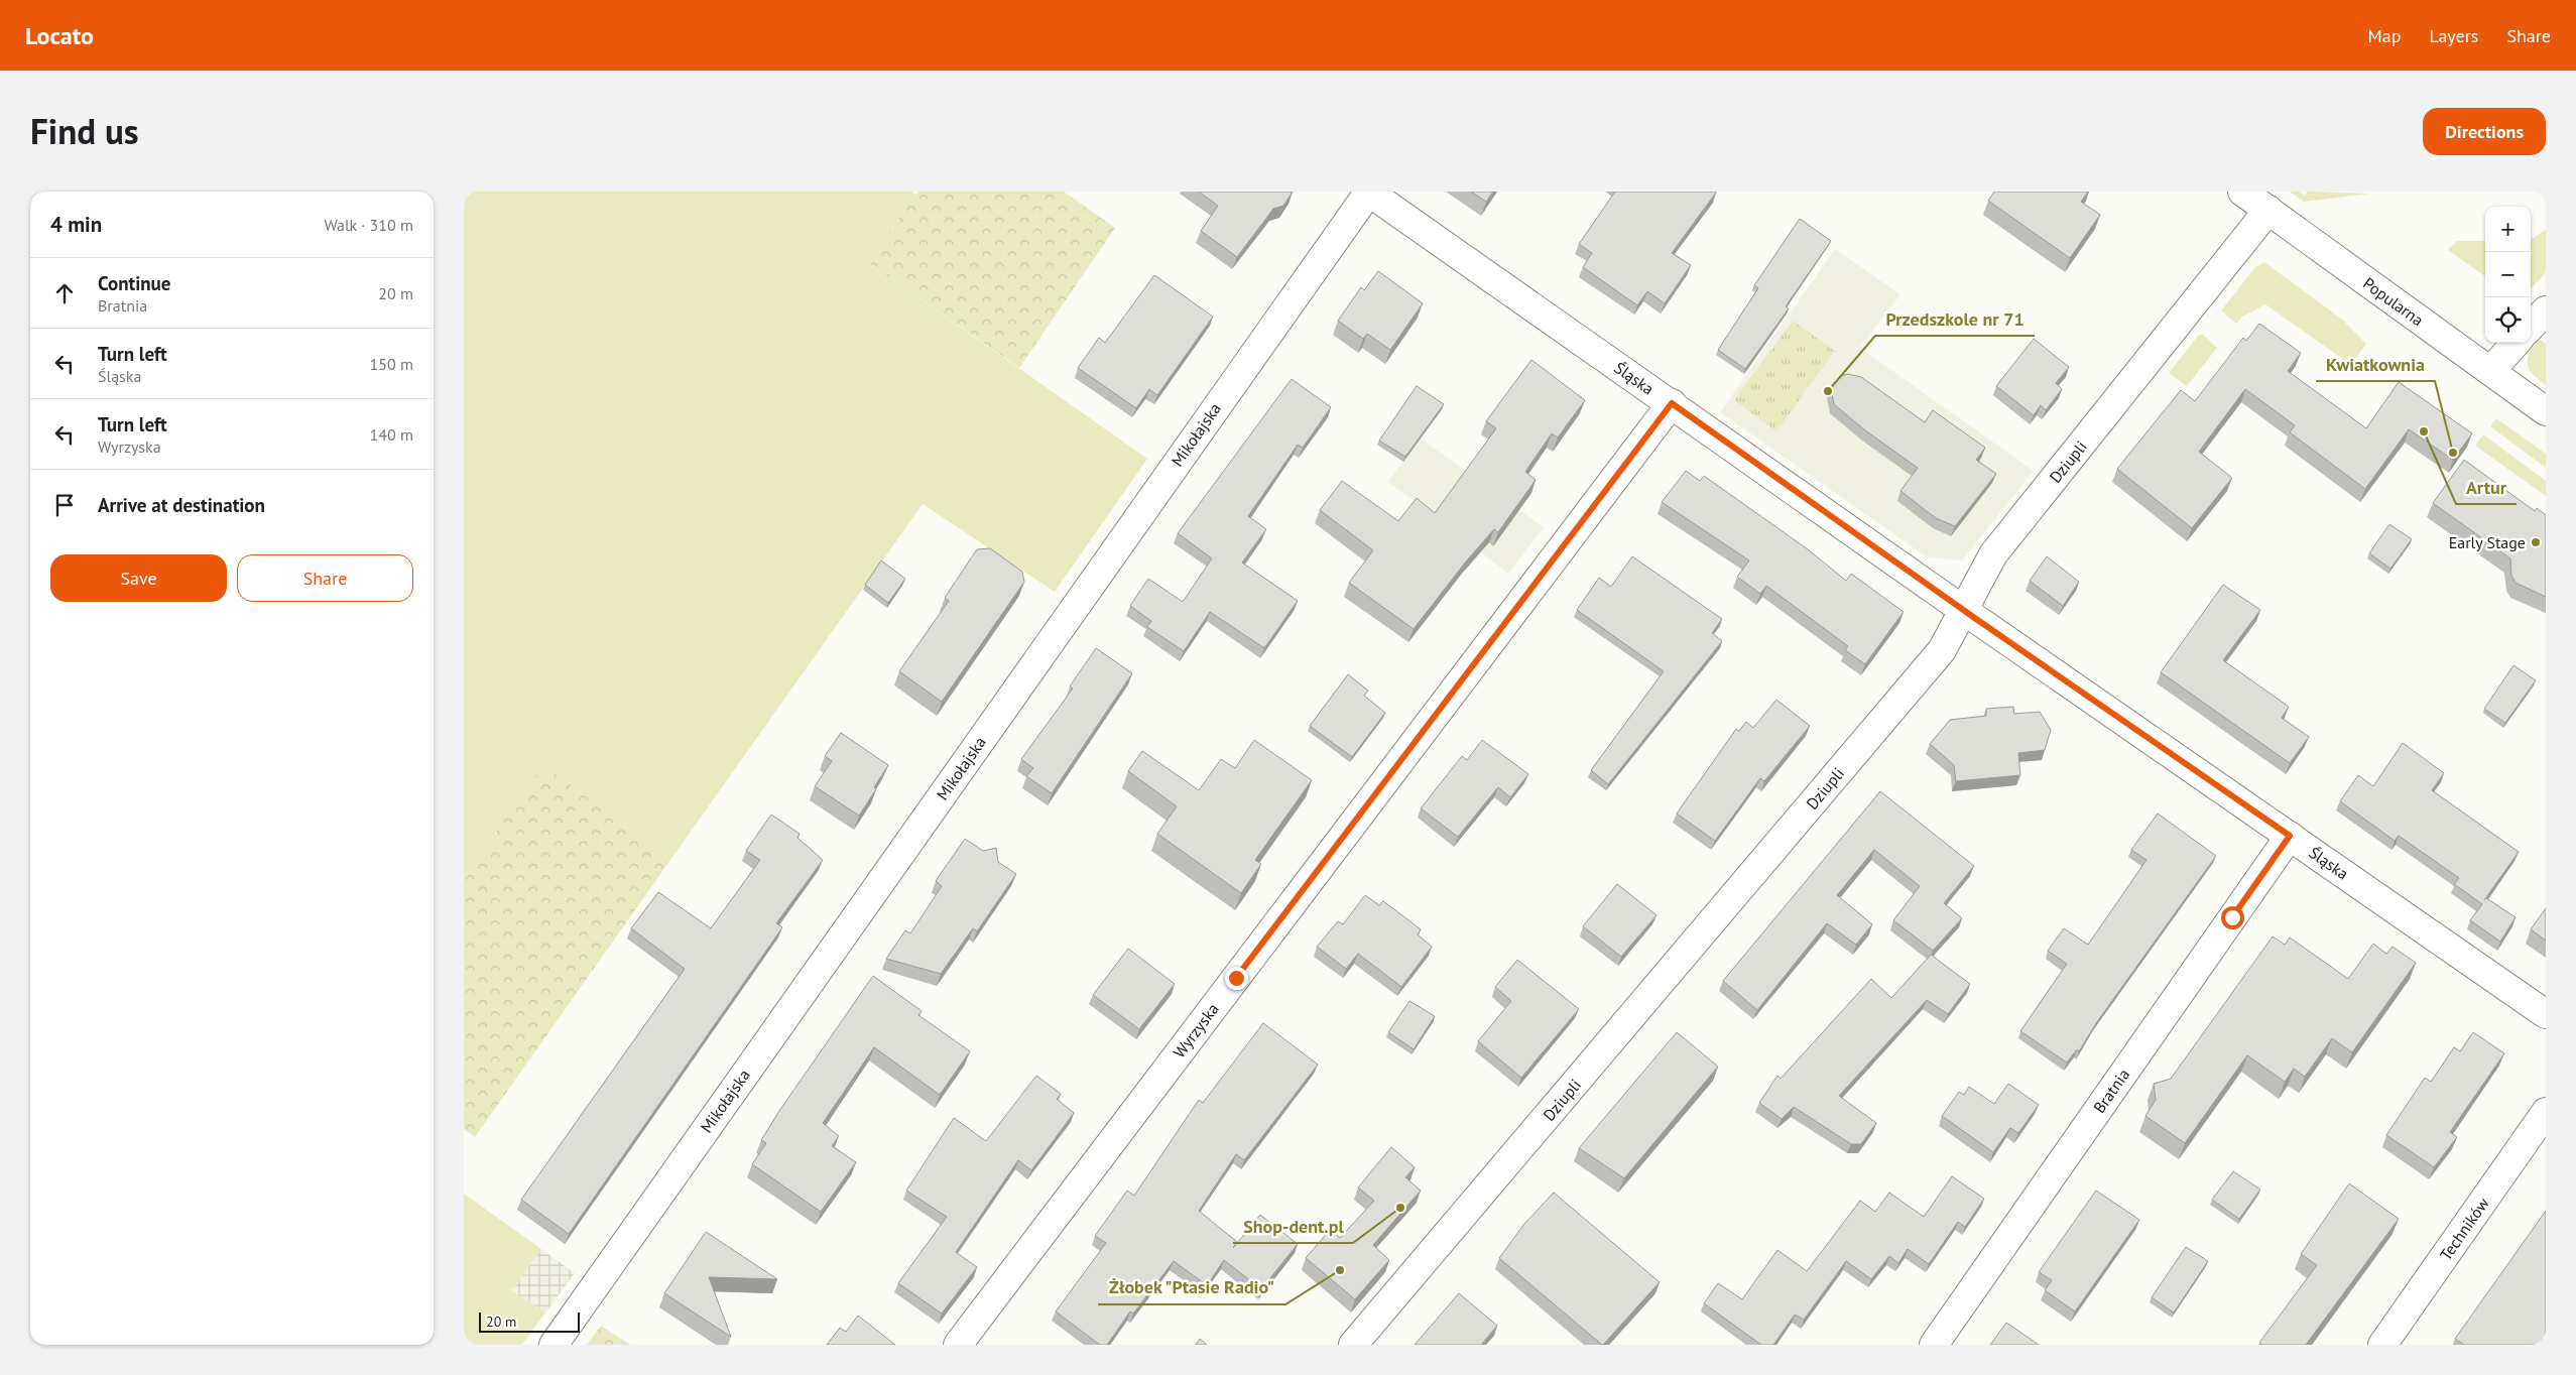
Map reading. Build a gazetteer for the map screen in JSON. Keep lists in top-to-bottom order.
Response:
{
  "streets": {
    "street": [
      "Popularna",
      "Śląska",
      "Mikołajska",
      "Dziupli",
      "Wyrzyska",
      "Bratnia",
      "Techników"
    ]
  },
  "crossings": [
    ["Popularna", "Dziupli"],
    ["Śląska", "Mikołajska"],
    ["Śląska", "Dziupli"],
    ["Śląska", "Wyrzyska"],
    ["Śląska", "Bratnia"]
  ],
  "places": [
    "Przedszkole nr 71",
    "Artur",
    "Kwiatkownia",
    "Early Stage",
    "Shop-dent.pl",
    "Żłobek \"Ptasie Radio\""
  ],
  "scale_bar": "20 m",
  "page": {
    "header": "Locato",
    "nav": ["Map", "Layers", "Share"],
    "title": "Find us",
    "buttons": [
      "Directions",
      ["Save", "Share"]
    ],
    "heading": ["4 min", "Walk · 310 m"],
    "map_buttons": ["+", "−"],
    "list": [
      ["Continue", "Bratnia", "20 m"],
      ["Turn left", "Śląska", "150 m"],
      ["Turn left", "Wyrzyska", "140 m"],
      "Arrive at destination"
    ],
    "scale": "20 m"
  }
}
